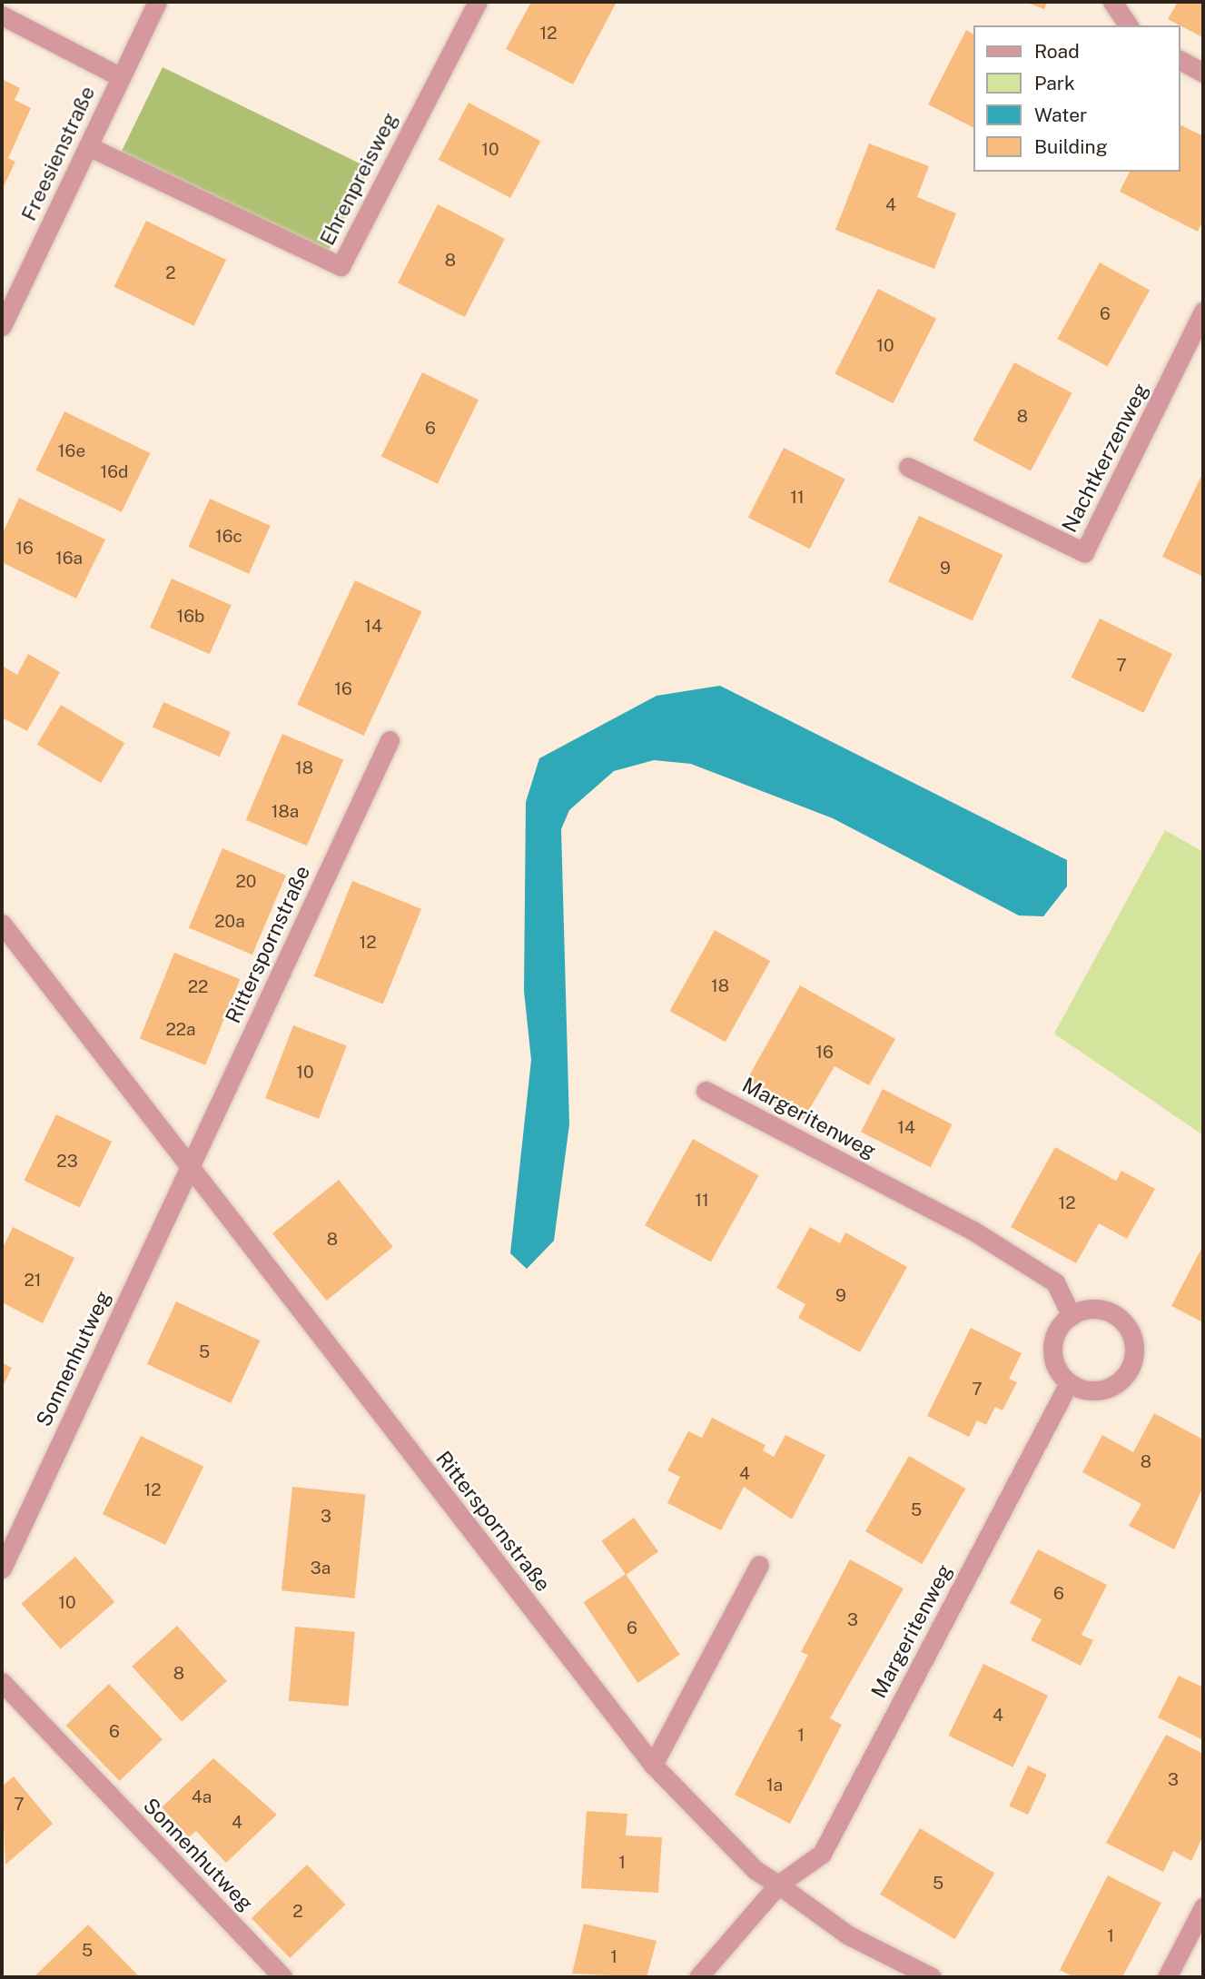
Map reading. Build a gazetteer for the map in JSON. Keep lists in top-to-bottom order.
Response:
{
  "streets": {
    "street": [
      "Freesienstraße",
      "Ehrenpreisweg",
      "Nachtkerzenweg",
      "Ritterspornstraße",
      "Margeritenweg",
      "Sonnenhutweg"
    ]
  },
  "crossings": [
    ["Freesienstraße", "Ehrenpreisweg"],
    ["Ritterspornstraße", "Margeritenweg"],
    ["Ritterspornstraße", "Sonnenhutweg"]
  ],
  "house_numbers": [
    "12",
    "10",
    "4",
    "8",
    "2",
    "6",
    "10",
    "8",
    "6",
    "16e",
    "16d",
    "11",
    "16c",
    "16",
    "16a",
    "9",
    "16b",
    "14",
    "7",
    "16",
    "18",
    "18a",
    "20",
    "20a",
    "12",
    "18",
    "22",
    "22a",
    "16",
    "10",
    "14",
    "23",
    "11",
    "12",
    "8",
    "21",
    "9",
    "5",
    "7",
    "8",
    "4",
    "12",
    "5",
    "3",
    "3a",
    "6",
    "10",
    "3",
    "6",
    "8",
    "4",
    "6",
    "1",
    "3",
    "1a",
    "4a",
    "7",
    "4",
    "1",
    "5",
    "2",
    "1",
    "5",
    "1"
  ],
  "legend": [
    "Road",
    "Park",
    "Water",
    "Building"
  ]
}
